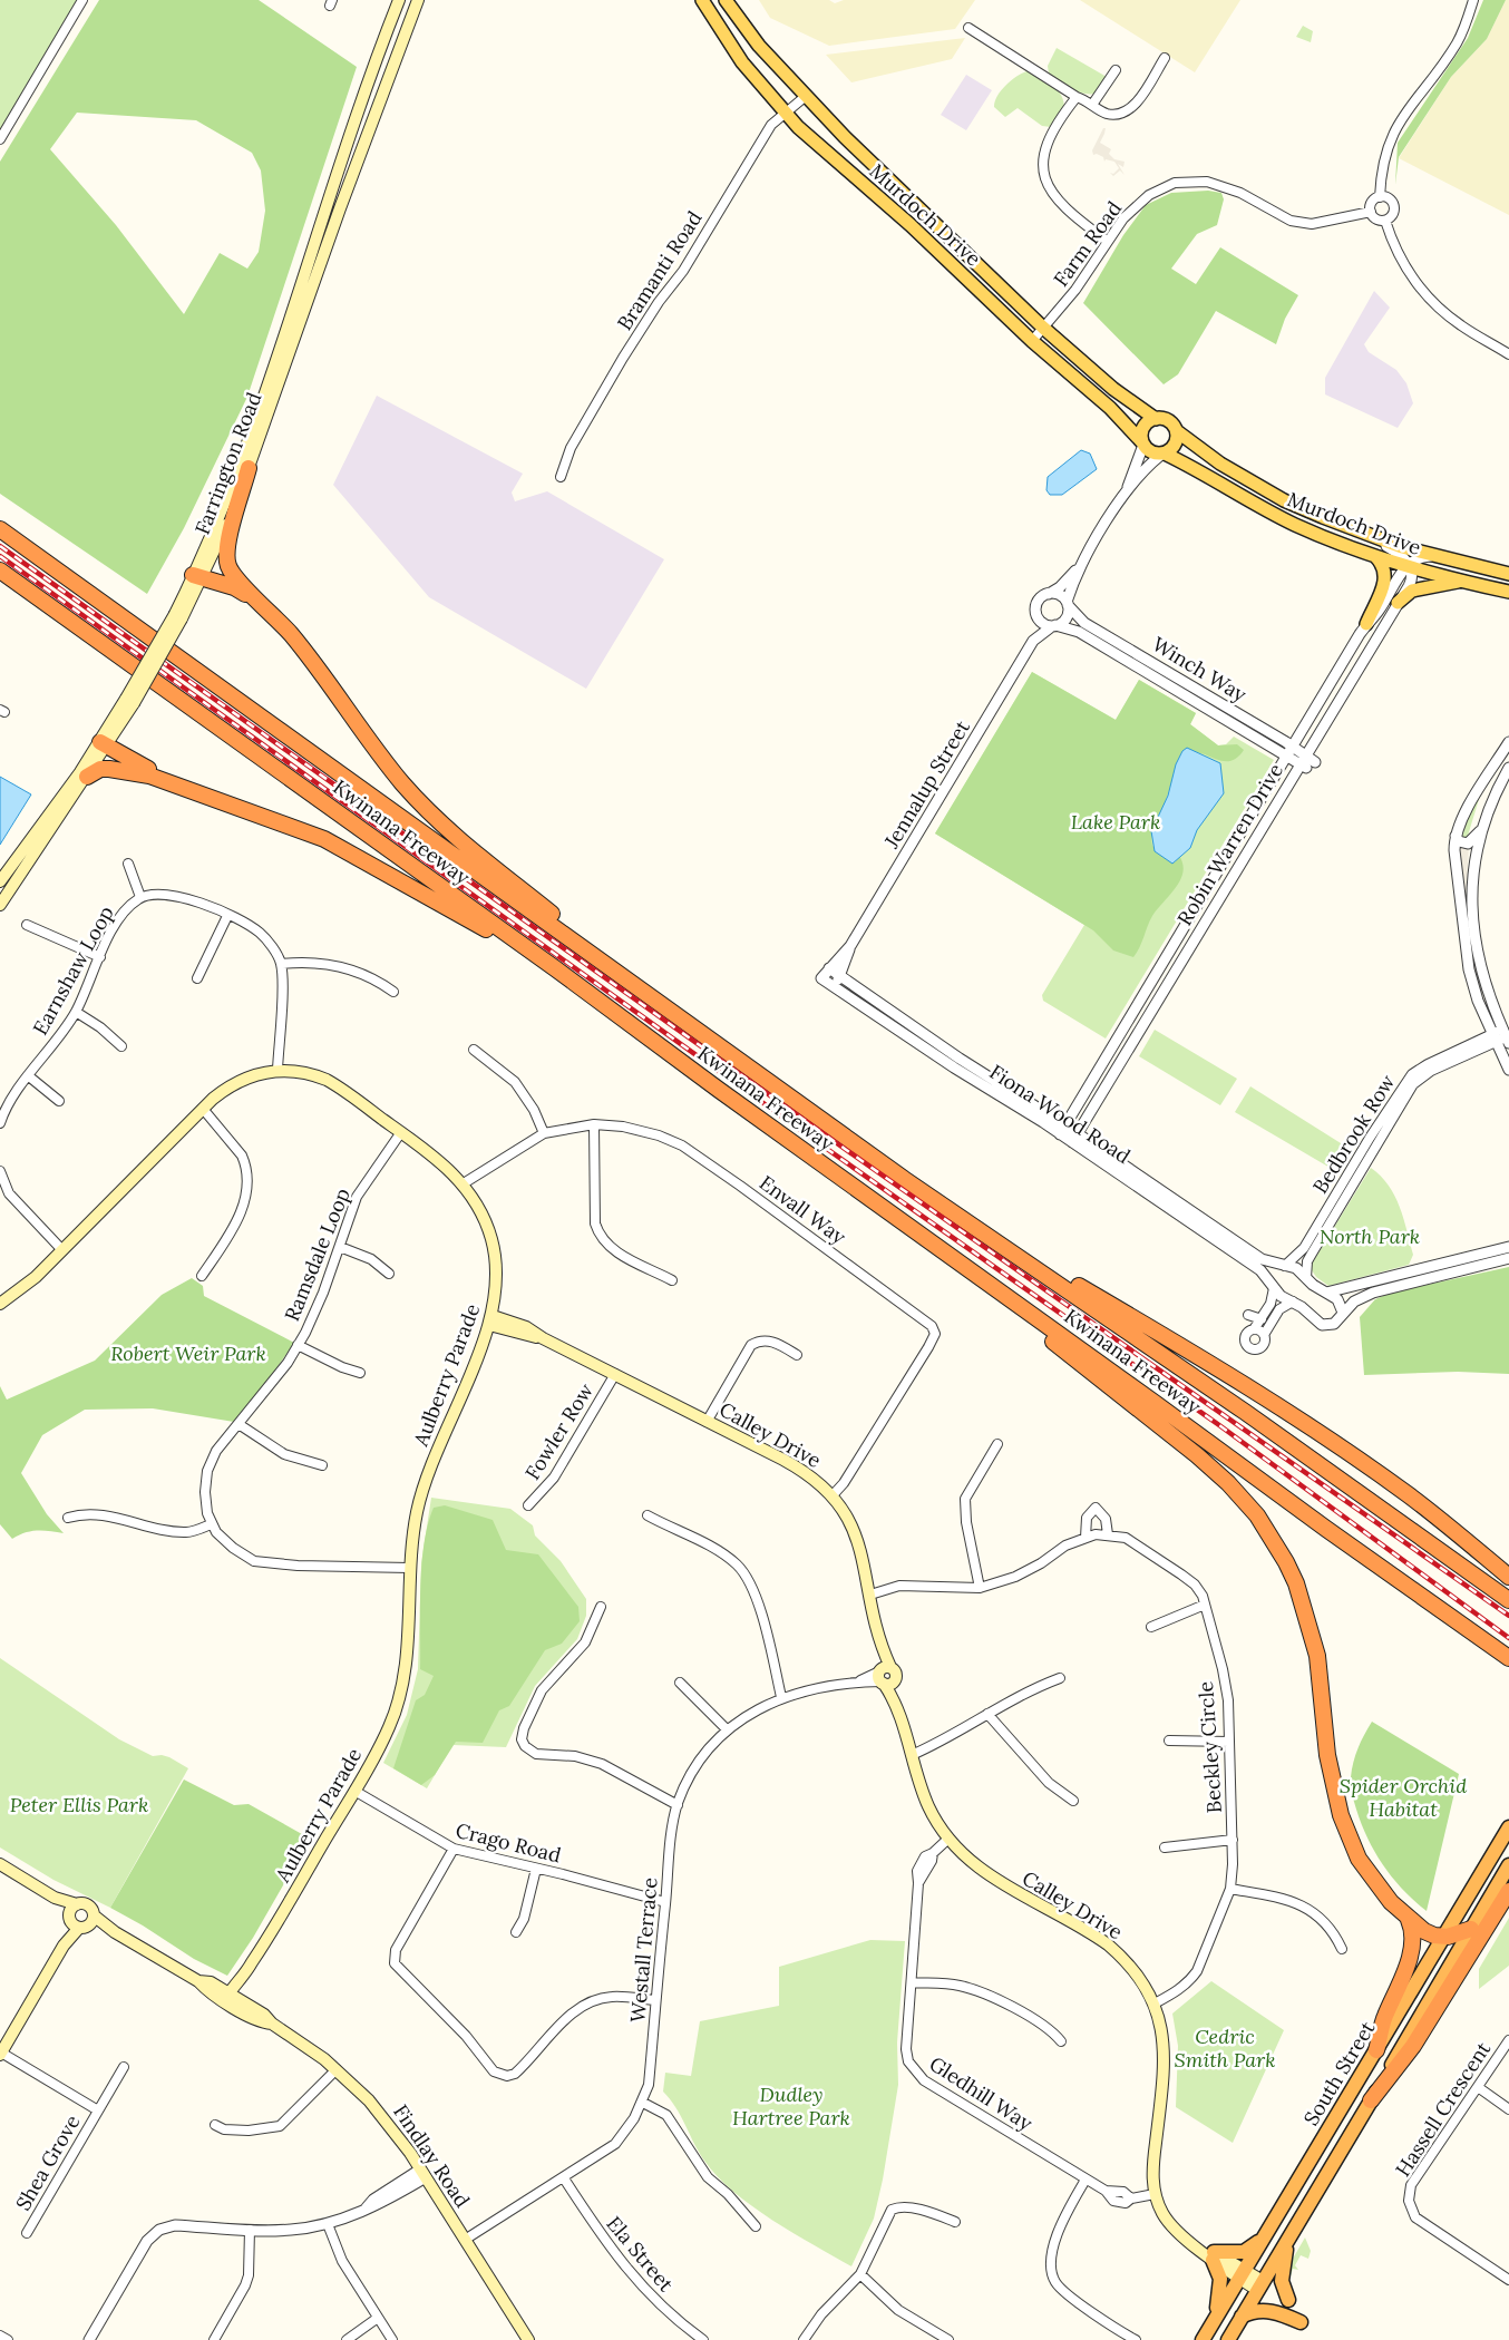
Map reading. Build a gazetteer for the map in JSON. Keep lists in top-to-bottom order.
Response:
{
  "streets": {
    "highway": ["Kwinana Freeway", "South Street"],
    "main road": [
      "Murdoch Drive",
      "Farrington Road",
      "Aulberry Parade",
      "Calley Drive",
      "Findlay Road"
    ],
    "street": [
      "Farm Road",
      "Bramanti Road",
      "Winch Way",
      "Jennalup Street",
      "Robin Warren Drive",
      "Earnshaw Loop",
      "Fiona Wood Road",
      "Bedbrook Row",
      "Envall Way",
      "Ramsdale Loop",
      "Fowler Row",
      "Beckley Circle",
      "Crago Road",
      "Westall Terrace",
      "Gledhill Way",
      "Hassell Crescent",
      "Shea Grove",
      "Ela Street"
    ]
  },
  "crossings": [
    ["Murdoch Drive", "Farm Road"],
    ["Murdoch Drive", "Bramanti Road"],
    ["Murdoch Drive", "Jennalup Street"],
    ["Murdoch Drive", "Robin Warren Drive"],
    ["Winch Way", "Jennalup Street"],
    ["Winch Way", "Robin Warren Drive"],
    ["Jennalup Street", "Fiona Wood Road"],
    ["Robin Warren Drive", "Fiona Wood Road"],
    ["Fiona Wood Road", "Bedbrook Row"],
    ["Envall Way", "Aulberry Parade"],
    ["Envall Way", "Calley Drive"],
    ["Ramsdale Loop", "Aulberry Parade"],
    ["Aulberry Parade", "Calley Drive"],
    ["Aulberry Parade", "Crago Road"],
    ["Aulberry Parade", "Findlay Road"],
    ["Fowler Row", "Calley Drive"],
    ["Calley Drive", "Beckley Circle"],
    ["Calley Drive", "Westall Terrace"],
    ["Calley Drive", "South Street"],
    ["Calley Drive", "Gledhill Way"],
    ["Crago Road", "Westall Terrace"],
    ["Westall Terrace", "Findlay Road"],
    ["Westall Terrace", "Ela Street"]
  ],
  "parks": [
    "Lake Park",
    "North Park",
    "Robert Weir Park",
    "Spider Orchid Habitat",
    "Peter Ellis Park",
    "Cedric Smith Park",
    "Dudley Hartree Park"
  ]
}
